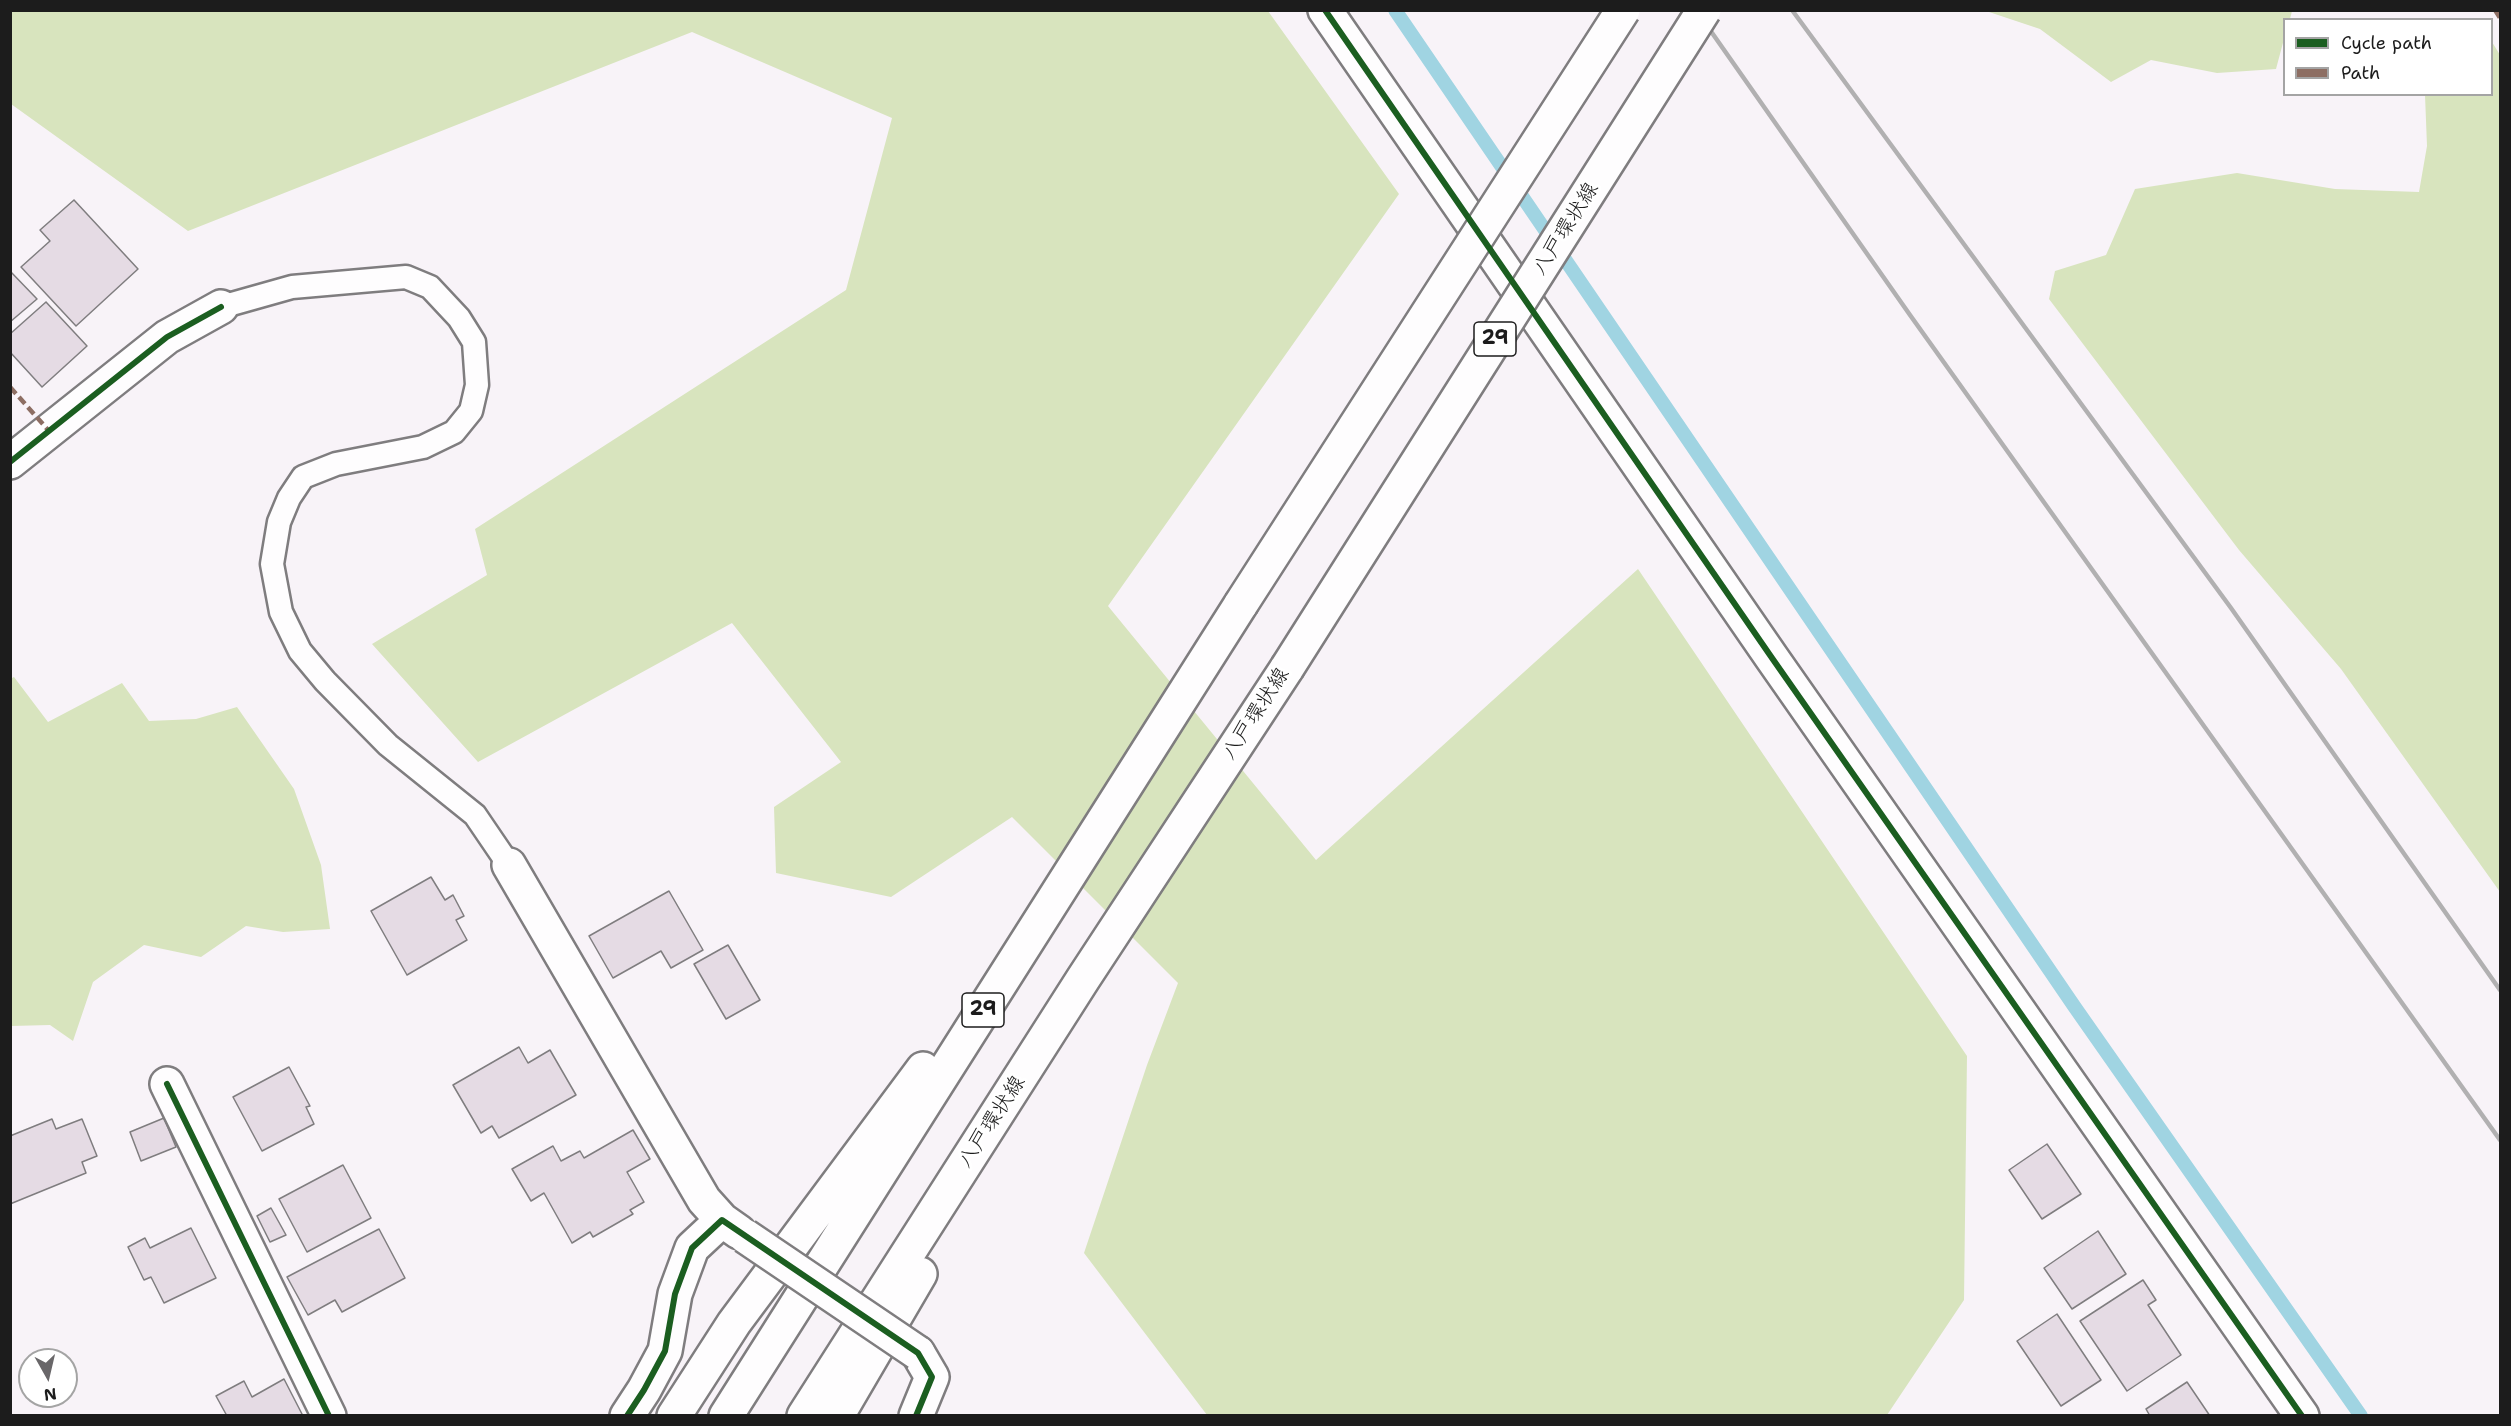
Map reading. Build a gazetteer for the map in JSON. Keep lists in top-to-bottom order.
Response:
{
  "streets": {
    "main road": ["八戸環状線", "29"]
  },
  "crossings": [
    ["八戸環状線", "29"]
  ],
  "legend": ["Cycle path", "Path"],
  "north": "bottom"
}
